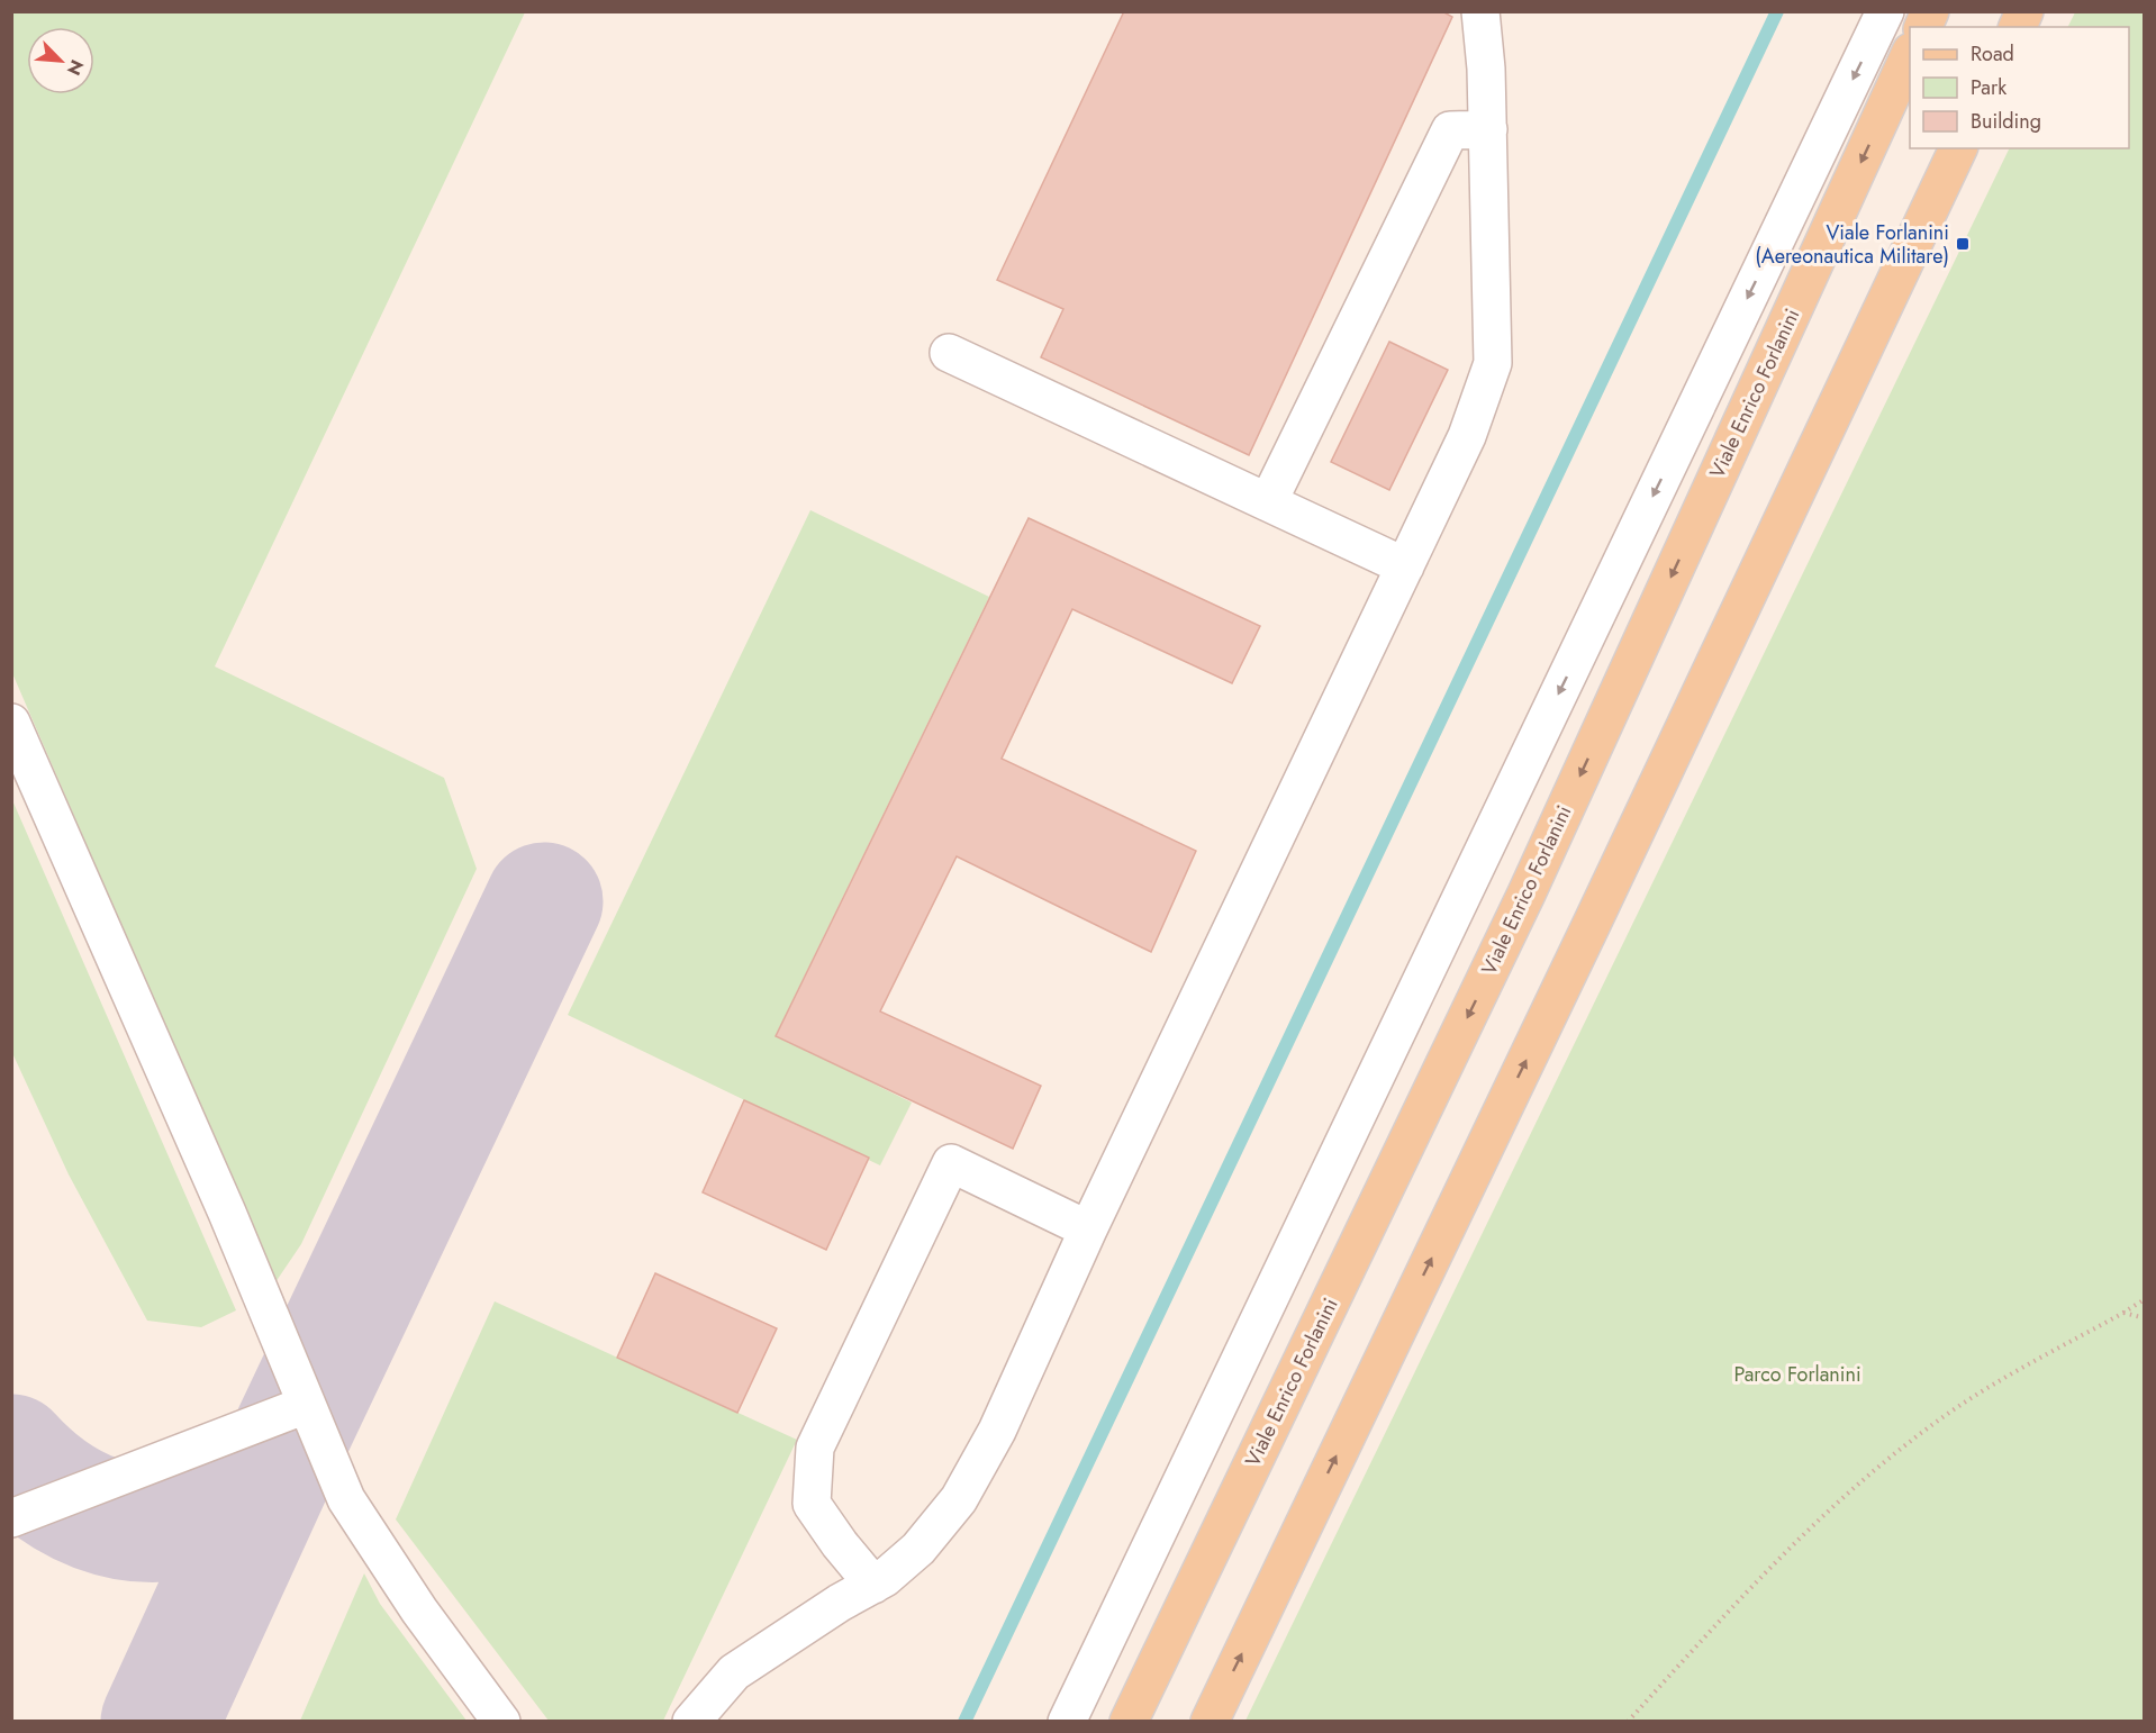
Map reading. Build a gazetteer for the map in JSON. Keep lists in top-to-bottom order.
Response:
{
  "streets": {
    "main road": ["Viale Enrico Forlanini"]
  },
  "parks": ["Parco Forlanini"],
  "places": {
    "transit": ["Viale Forlanini (Aereonautica Militare)"]
  },
  "legend": ["Road", "Park", "Building"],
  "north": "bottom right"
}
